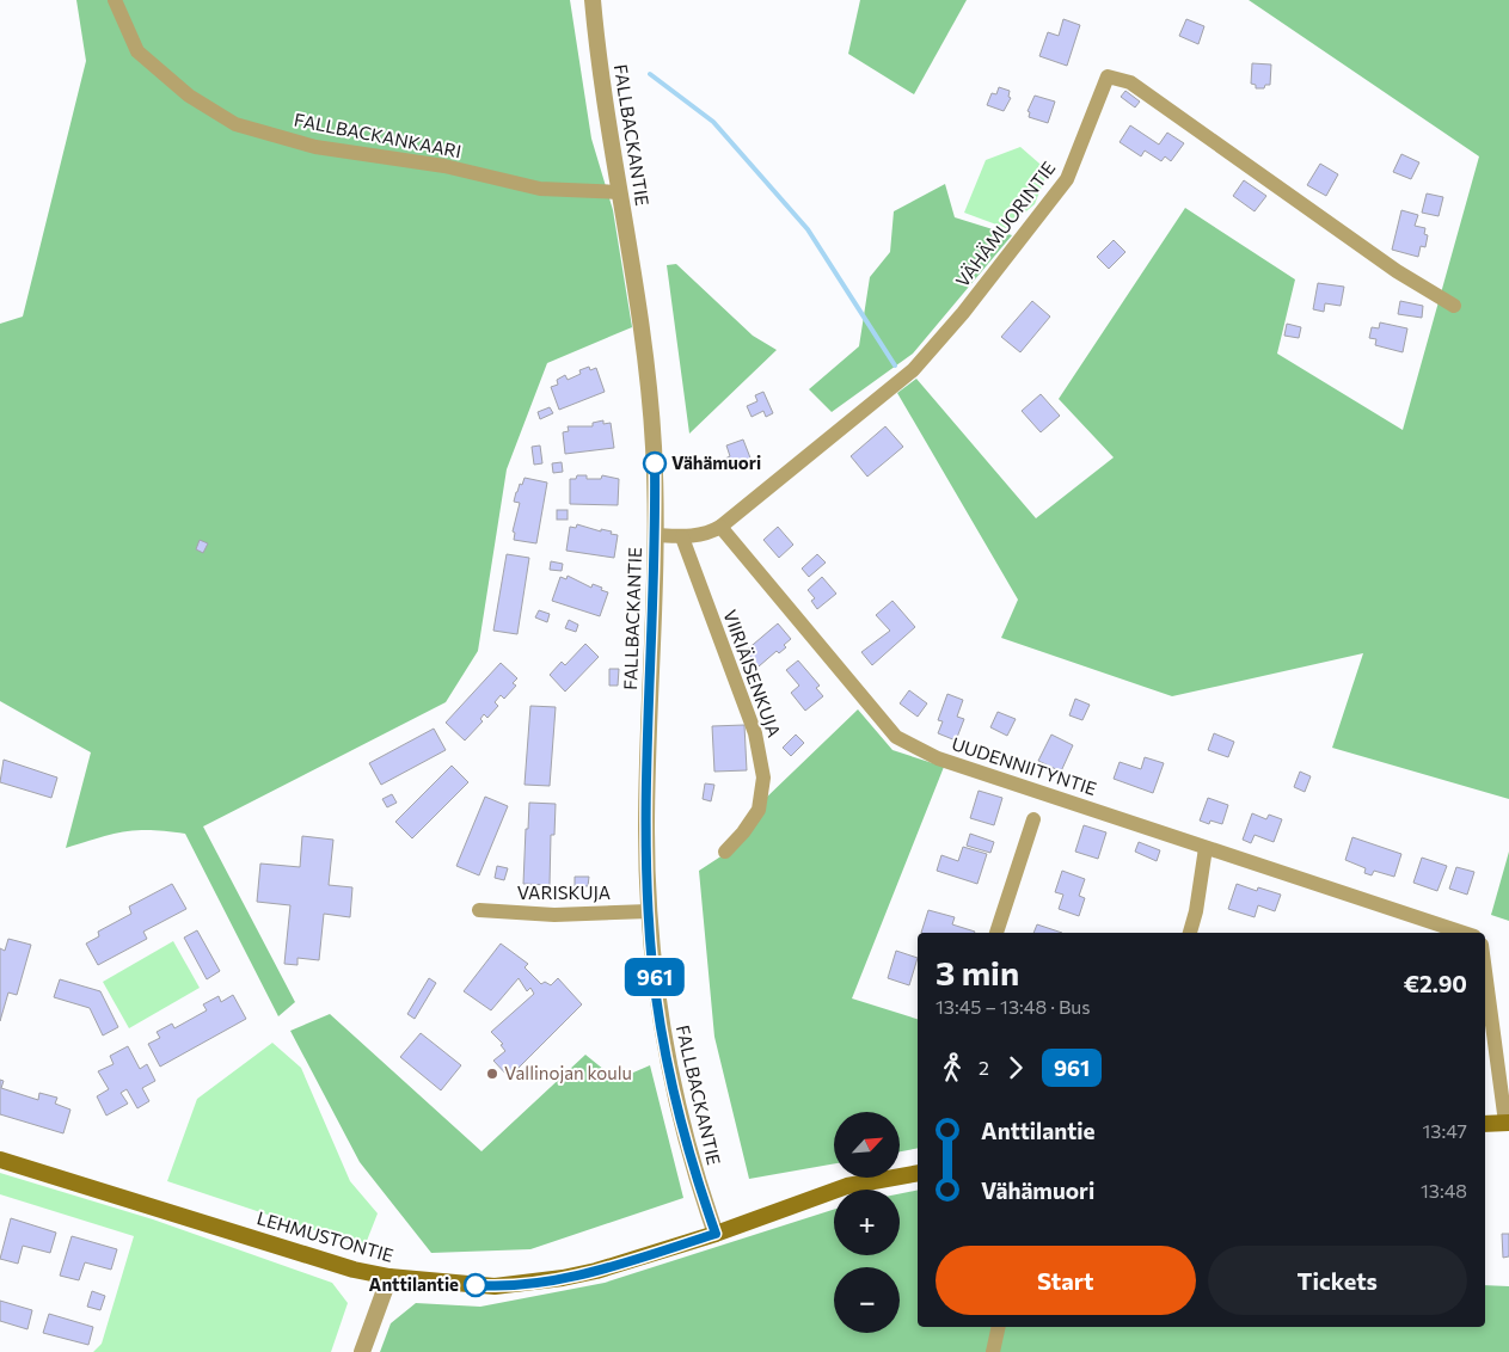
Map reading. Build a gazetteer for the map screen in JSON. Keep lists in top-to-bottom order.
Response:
{
  "streets": {
    "main road": ["LEHMUSTONTIE"],
    "street": [
      "FALLBACKANTIE",
      "FALLBACKANKAARI",
      "VÄHÄMUORINTIE",
      "VIIRIÄISENKUJA",
      "UUDENNIITYNTIE",
      "VARISKUJA"
    ]
  },
  "crossings": [
    ["FALLBACKANTIE", "FALLBACKANKAARI"],
    ["FALLBACKANTIE", "VARISKUJA"],
    ["FALLBACKANTIE", "LEHMUSTONTIE"],
    ["VÄHÄMUORINTIE", "UUDENNIITYNTIE"]
  ],
  "places": ["Vähämuori", "Vallinojan koulu", "Anttilantie"],
  "lines": ["bus line 961"],
  "north": "top right",
  "page": {
    "on_map": "961",
    "heading": ["3 min", "13:45 – 13:48 · Bus", "€2.90"],
    "legs": ["2", "961"],
    "list": [
      {
        "name": "Anttilantie",
        "value": "13:47"
      },
      {
        "name": "Vähämuori",
        "value": "13:48"
      }
    ],
    "map_buttons": ["+", "−"],
    "buttons": ["Start", "Tickets"]
  }
}
